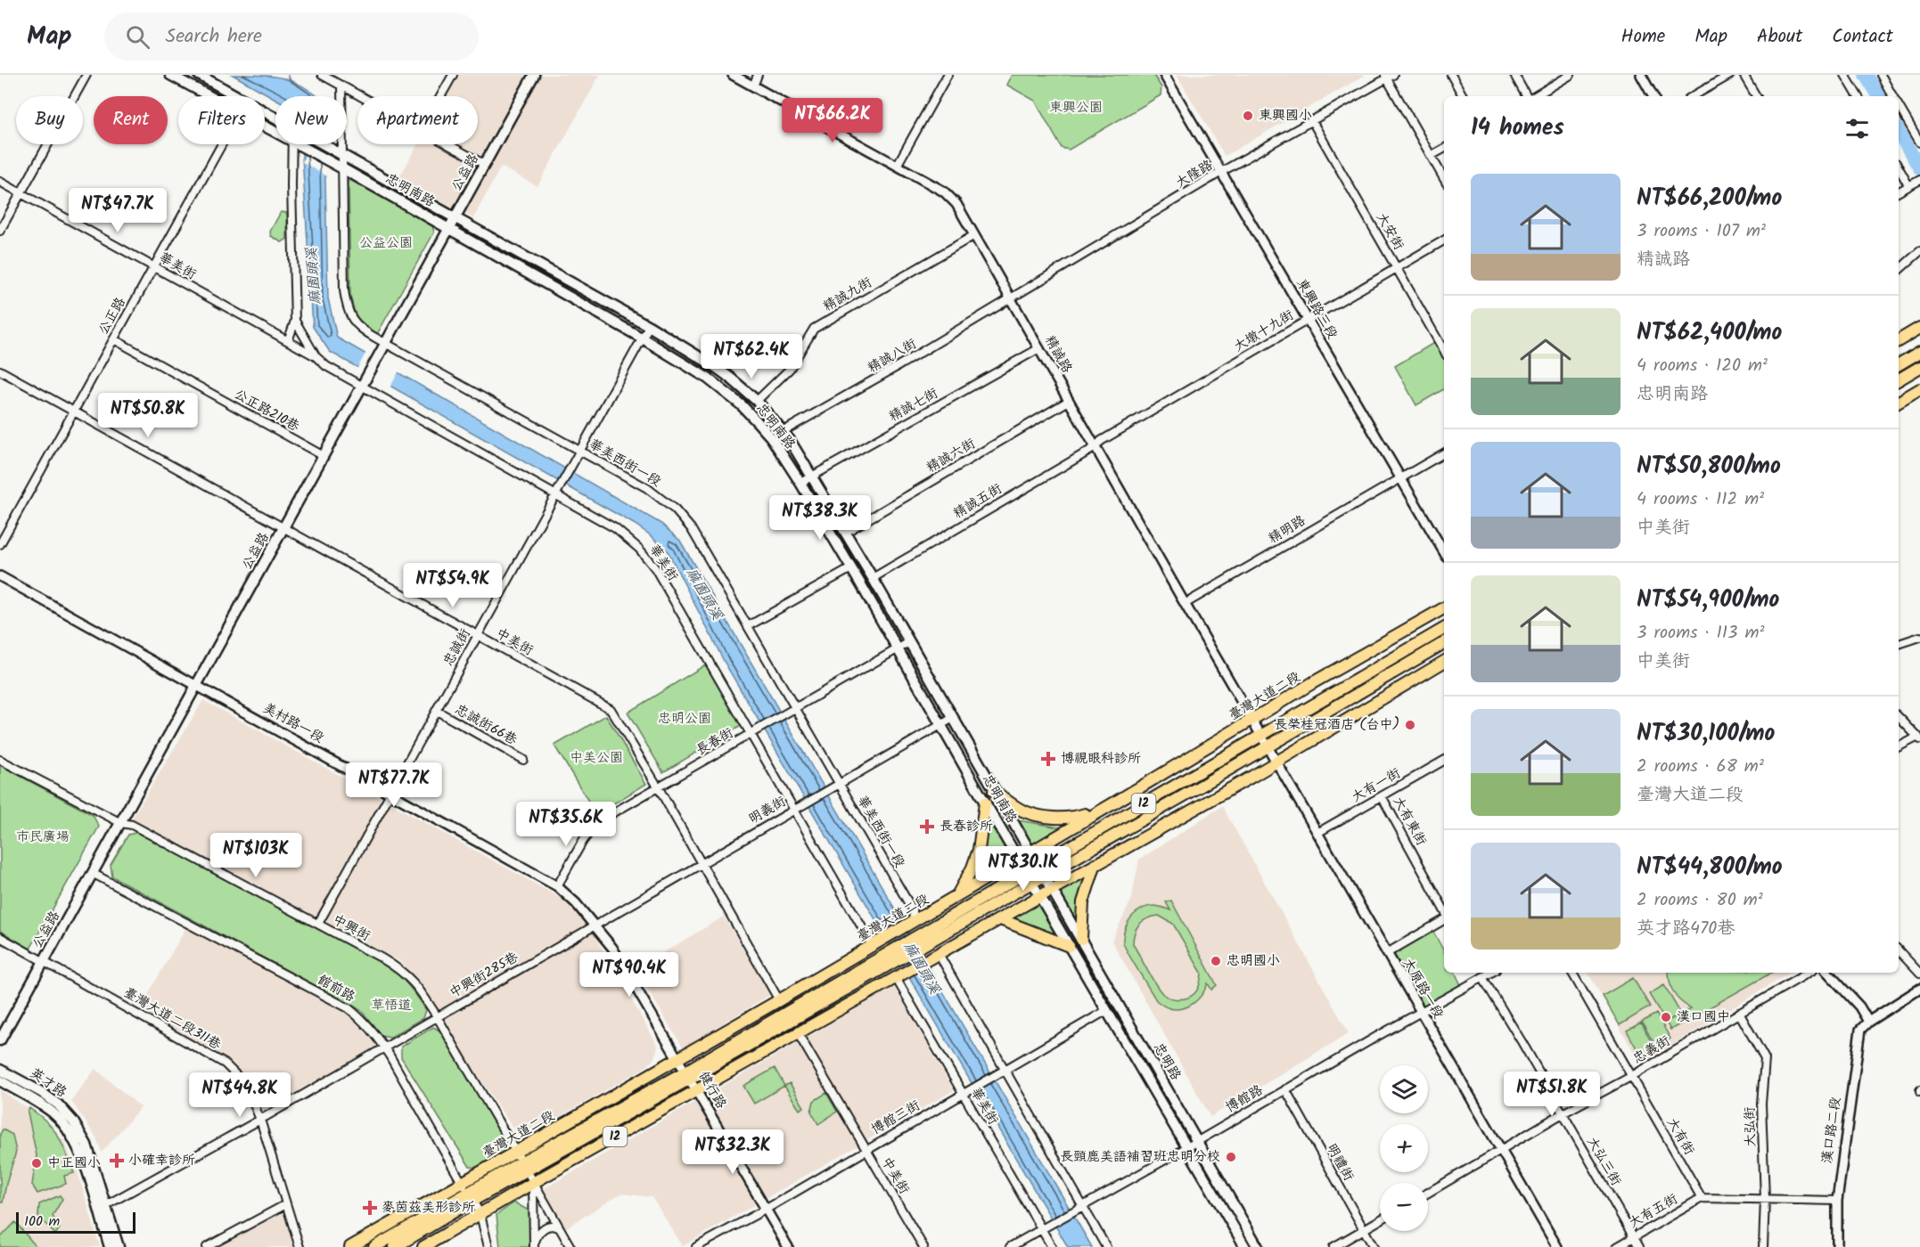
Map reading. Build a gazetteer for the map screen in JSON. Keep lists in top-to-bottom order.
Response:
{
  "streets": {
    "main road": [
      "公益路",
      "忠明南路",
      "臺灣大道二段",
      "12",
      "忠明路",
      "英才路"
    ],
    "street": [
      "大隆路",
      "大安街",
      "華美街",
      "精誠九街",
      "東興路三段",
      "公正路",
      "大墩十九街",
      "精誠路",
      "精誠八街",
      "精誠七街",
      "公正路210巷",
      "精誠六街",
      "華美西街一段",
      "精誠五街",
      "精明路",
      "中美街",
      "忠誠街",
      "美村路一段",
      "忠誠街66巷",
      "長春街",
      "大有一街",
      "明義街",
      "大有東街",
      "中興街",
      "中興街285巷",
      "館前路",
      "太原路一段",
      "臺灣大道二段311巷",
      "忠義街",
      "健行路",
      "博館路",
      "博館三街",
      "大弘街",
      "漢口路二段",
      "大有街",
      "大弘三街",
      "明禮街",
      "大有五街"
    ]
  },
  "crossings": [
    ["公益路", "忠明南路"],
    ["公益路", "華美街"],
    ["公益路", "公正路210巷"],
    ["公益路", "華美西街一段"],
    ["公益路", "中美街"],
    ["公益路", "美村路一段"],
    ["公益路", "中興街"],
    ["公益路", "館前路"],
    ["公益路", "臺灣大道二段311巷"],
    ["大隆路", "大安街"],
    ["大隆路", "東興路三段"],
    ["大隆路", "精誠路"],
    ["大隆路", "精誠八街"],
    ["忠明南路", "精誠九街"],
    ["忠明南路", "精誠八街"],
    ["忠明南路", "精誠七街"],
    ["忠明南路", "精誠六街"],
    ["忠明南路", "華美西街一段"],
    ["忠明南路", "精誠五街"],
    ["忠明南路", "忠誠街"],
    ["忠明南路", "臺灣大道二段"],
    ["忠明南路", "長春街"],
    ["忠明南路", "12"],
    ["忠明南路", "明義街"],
    ["忠明南路", "忠明路"],
    ["大安街", "大墩十九街"],
    ["華美街", "公正路"],
    ["華美街", "忠誠街"],
    ["華美街", "臺灣大道二段"],
    ["華美街", "長春街"],
    ["華美街", "12"],
    ["華美街", "明義街"],
    ["華美街", "博館路"],
    ["華美街", "博館三街"],
    ["精誠九街", "精誠路"],
    ["東興路三段", "大墩十九街"],
    ["東興路三段", "精明路"],
    ["公正路", "公正路210巷"],
    ["公正路", "中美街"],
    ["大墩十九街", "精誠路"],
    ["大墩十九街", "精誠五街"],
    ["精誠路", "精誠八街"],
    ["精誠路", "精誠七街"],
    ["精誠路", "精誠六街"],
    ["精誠路", "精誠五街"],
    ["精誠路", "精明路"],
    ["精誠路", "臺灣大道二段"],
    ["精誠路", "太原路一段"],
    ["華美西街一段", "忠誠街"],
    ["華美西街一段", "臺灣大道二段"],
    ["華美西街一段", "長春街"],
    ["華美西街一段", "明義街"],
    ["中美街", "忠誠街"],
    ["中美街", "臺灣大道二段"],
    ["中美街", "長春街"],
    ["中美街", "12"],
    ["中美街", "明義街"],
    ["中美街", "博館三街"],
    ["忠誠街", "美村路一段"],
    ["忠誠街", "忠誠街66巷"],
    ["忠誠街", "中興街"],
    ["臺灣大道二段", "美村路一段"],
    ["臺灣大道二段", "中興街"],
    ["臺灣大道二段", "館前路"],
    ["臺灣大道二段", "太原路一段"],
    ["臺灣大道二段", "健行路"],
    ["美村路一段", "長春街"],
    ["美村路一段", "明義街"],
    ["美村路一段", "中興街285巷"],
    ["美村路一段", "健行路"],
    ["大有一街", "大有東街"],
    ["大有一街", "太原路一段"],
    ["12", "中興街"],
    ["12", "館前路"],
    ["12", "太原路一段"],
    ["12", "忠明路"],
    ["12", "健行路"],
    ["明義街", "中興街285巷"],
    ["中興街", "中興街285巷"],
    ["中興街285巷", "館前路"],
    ["中興街285巷", "臺灣大道二段311巷"],
    ["中興街285巷", "英才路"],
    ["太原路一段", "忠義街"],
    ["太原路一段", "博館路"],
    ["忠義街", "大弘街"],
    ["忠義街", "大有街"],
    ["忠義街", "大弘三街"],
    ["忠明路", "博館路"],
    ["忠明路", "博館三街"],
    ["健行路", "博館三街"],
    ["博館路", "大弘三街"],
    ["博館路", "明禮街"],
    ["大有街", "大有五街"],
    ["大弘三街", "大有五街"]
  ],
  "water": ["麻園頭溪"],
  "parks": [
    "東興公園",
    "公益公園",
    "忠明公園",
    "中美公園",
    "市民廣場",
    "草悟道"
  ],
  "places": {
    "other": [
      "東興國小",
      "長榮桂冠酒店 (台中)",
      "忠明國小",
      "漢口國中",
      "長頸鹿美語補習班忠明分校",
      "中正國小"
    ],
    "health": [
      "博視眼科診所",
      "長春診所",
      "小確幸診所",
      "麥茵茲美形診所"
    ]
  },
  "scale_bar": "100 m",
  "page": {
    "header": "Map",
    "search": "Search here",
    "nav": [
      "Home",
      "Map",
      "About",
      "Contact"
    ],
    "chip": [
      "Buy",
      "Rent",
      "Filters",
      "New",
      "Apartment"
    ],
    "heading": "14 homes",
    "price": [
      "NT$66.2K",
      "NT$47.7K",
      "NT$62.4K",
      "NT$50.8K",
      "NT$38.3K",
      "NT$54.9K",
      "NT$77.7K",
      "NT$35.6K",
      "NT$103K",
      "NT$30.1K",
      "NT$90.4K",
      "NT$51.8K",
      "NT$44.8K",
      "NT$32.3K"
    ],
    "list": [
      {
        "name": "NT$66,200/mo",
        "note": "3 rooms · 107 m² · 精誠路"
      },
      {
        "name": "NT$62,400/mo",
        "note": "4 rooms · 120 m² · 忠明南路"
      },
      {
        "name": "NT$50,800/mo",
        "note": "4 rooms · 112 m² · 中美街"
      },
      {
        "name": "NT$54,900/mo",
        "note": "3 rooms · 113 m² · 中美街"
      },
      {
        "name": "NT$30,100/mo",
        "note": "2 rooms · 68 m² · 臺灣大道二段"
      },
      {
        "name": "NT$44,800/mo",
        "note": "2 rooms · 80 m² · 英才路470巷"
      }
    ],
    "map_buttons": ["+", "−"],
    "scale": "100 m"
  }
}
